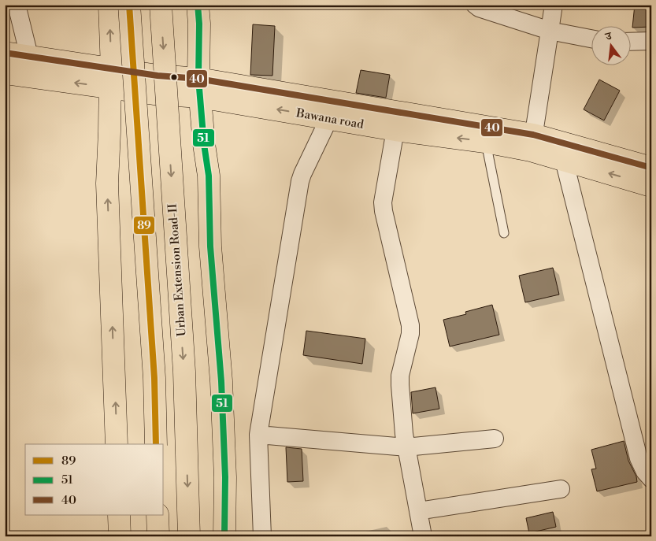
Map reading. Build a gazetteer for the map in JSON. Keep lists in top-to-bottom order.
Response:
{
  "streets": {
    "main road": ["Bawana road", "Urban Extension Road-II"]
  },
  "lines": ["transit line 89", "transit line 51", "transit line 40"],
  "legend": ["89", "51", "40"],
  "north": "top"
}
